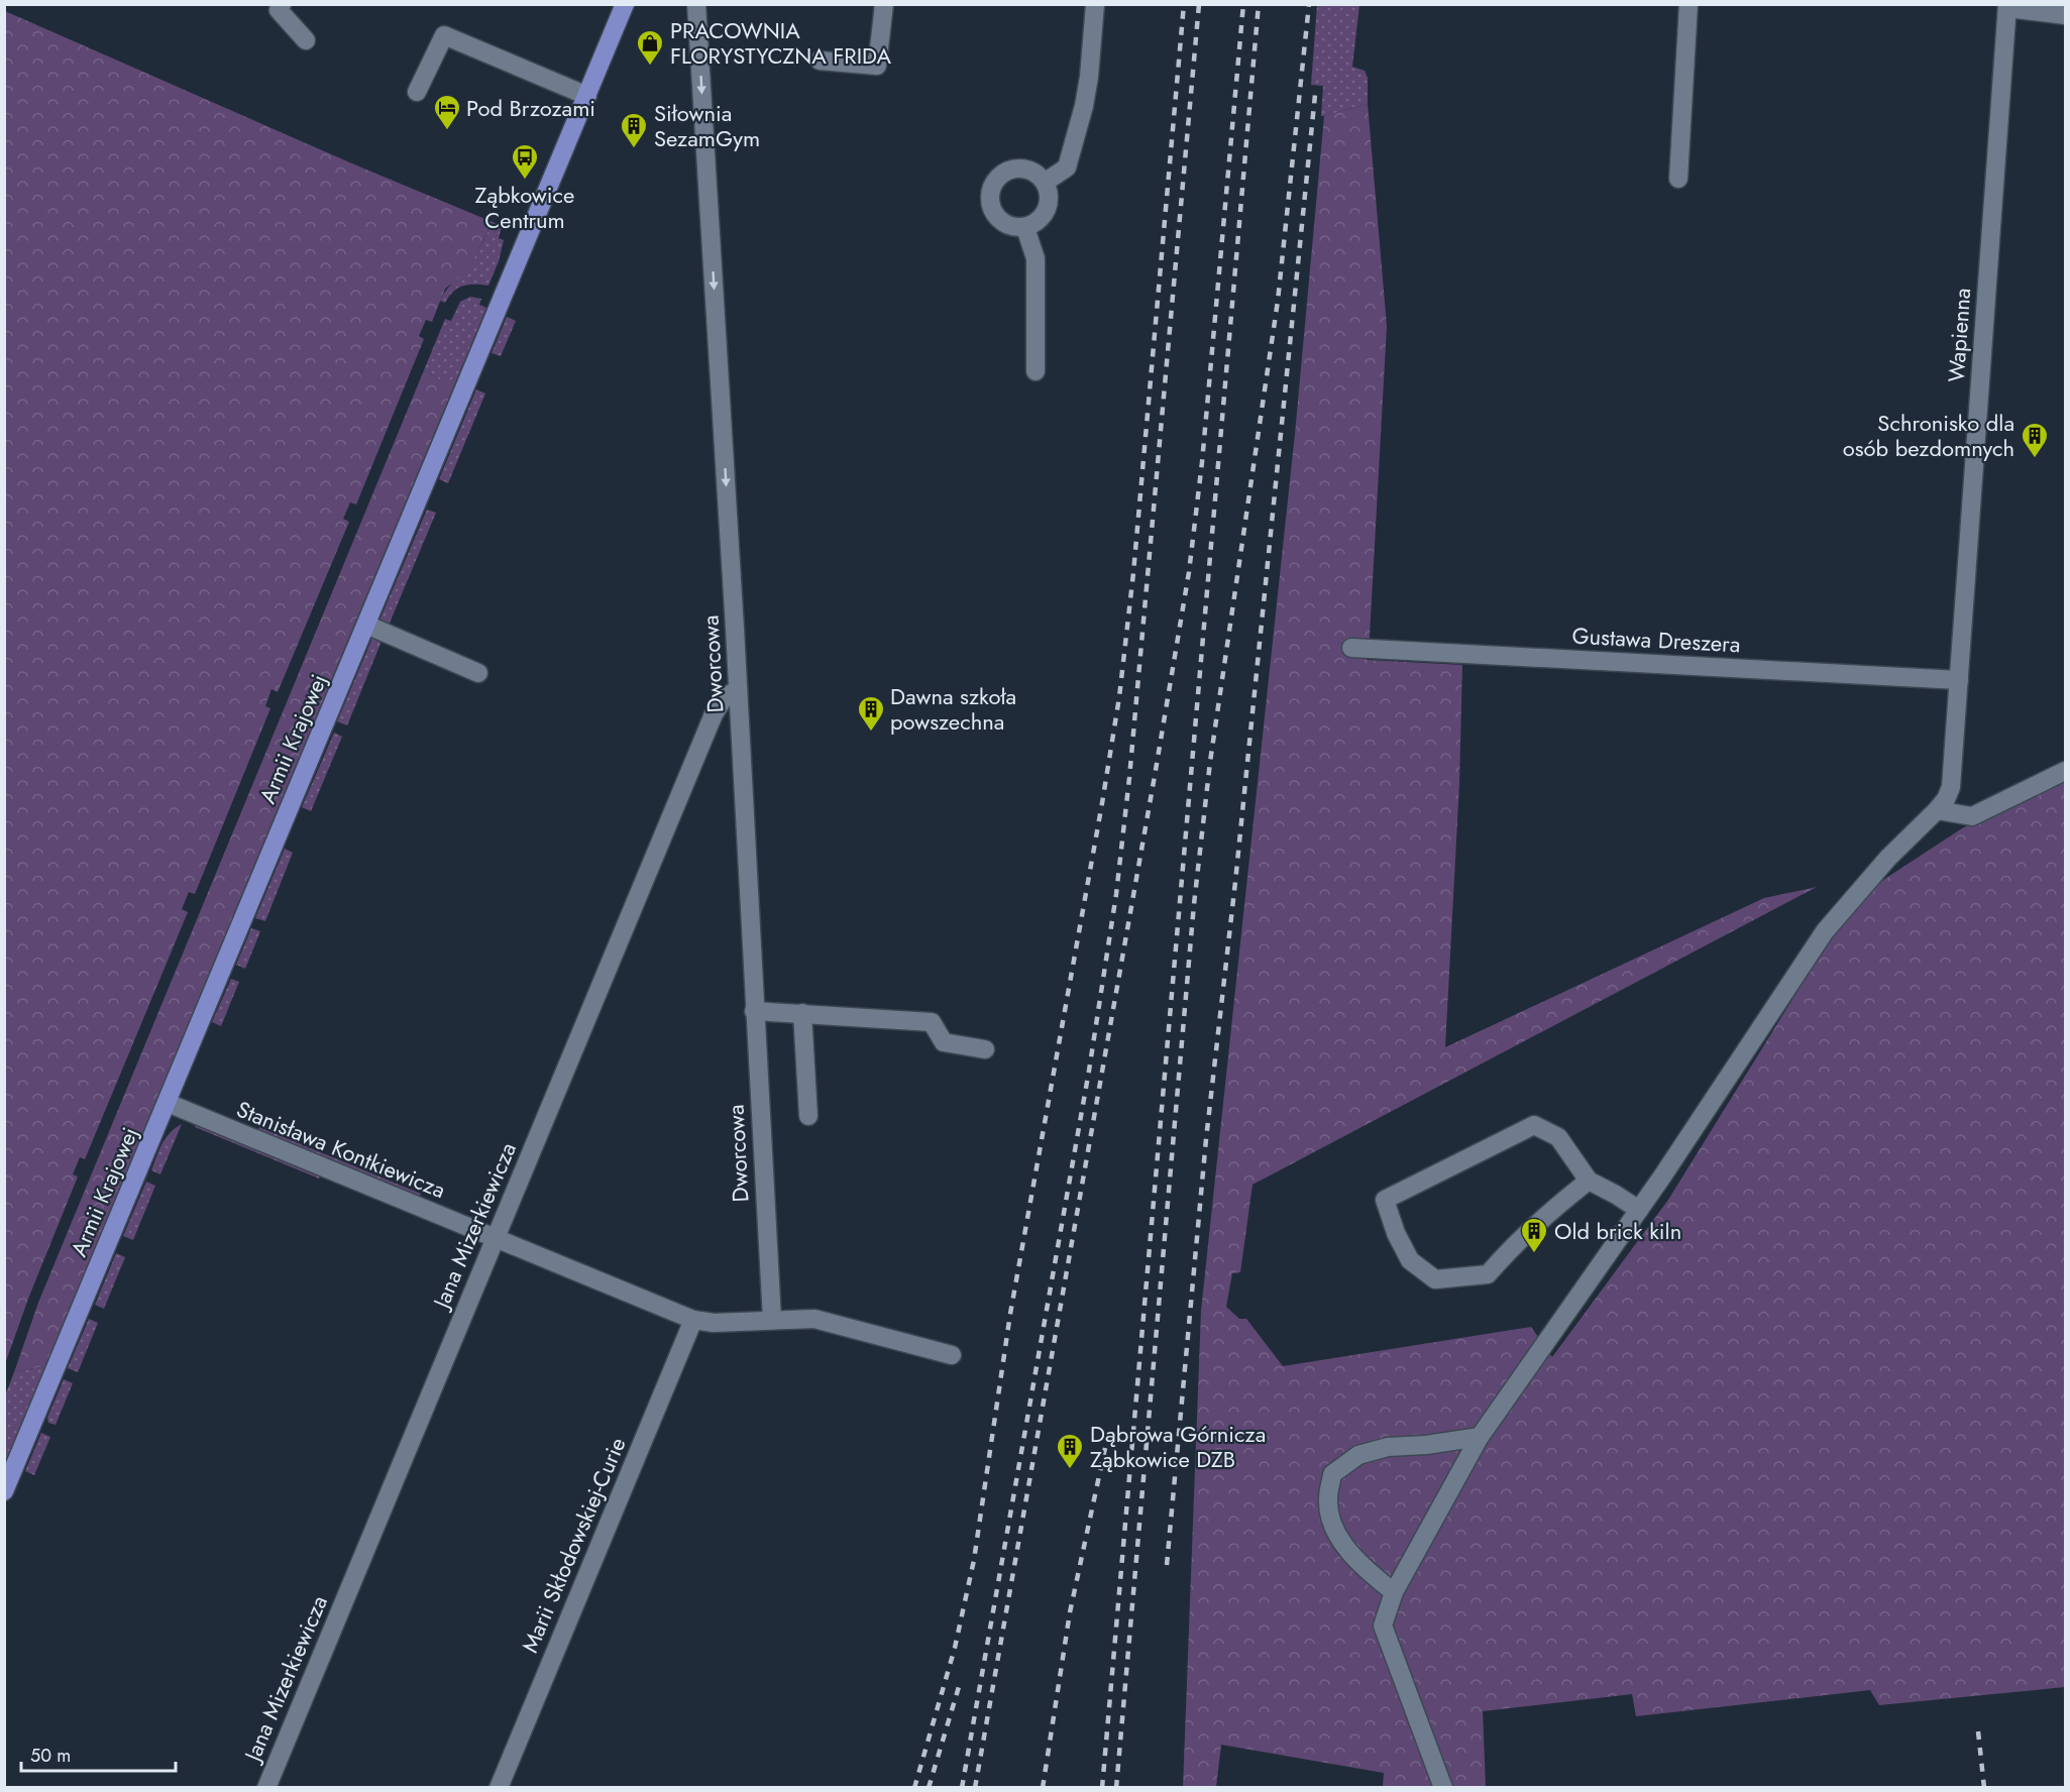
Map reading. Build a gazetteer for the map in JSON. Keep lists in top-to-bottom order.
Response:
{
  "streets": {
    "main road": ["Armii Krajowej"],
    "street": [
      "Wapienna",
      "Gustawa Dreszera",
      "Dworcowa",
      "Stanisława Kontkiewicza",
      "Jana Mizerkiewicza",
      "Marii Skłodowskiej-Curie"
    ]
  },
  "crossings": [
    ["Wapienna", "Gustawa Dreszera"],
    ["Dworcowa", "Stanisława Kontkiewicza"],
    ["Dworcowa", "Jana Mizerkiewicza"],
    ["Armii Krajowej", "Stanisława Kontkiewicza"],
    ["Stanisława Kontkiewicza", "Jana Mizerkiewicza"],
    ["Stanisława Kontkiewicza", "Marii Skłodowskiej-Curie"]
  ],
  "one_way": ["Dworcowa"],
  "places": {
    "shop": ["PRACOWNIA FLORYSTYCZNA FRIDA"],
    "hotel": ["Pod Brzozami"],
    "building": [
      "Siłownia SezamGym",
      "Schronisko dla osób bezdomnych",
      "Dawna szkoła powszechna",
      "Old brick kiln",
      "Dąbrowa Górnicza Ząbkowice DZB"
    ],
    "bus stop": ["Ząbkowice Centrum"]
  },
  "scale_bar": "50 m"
}
